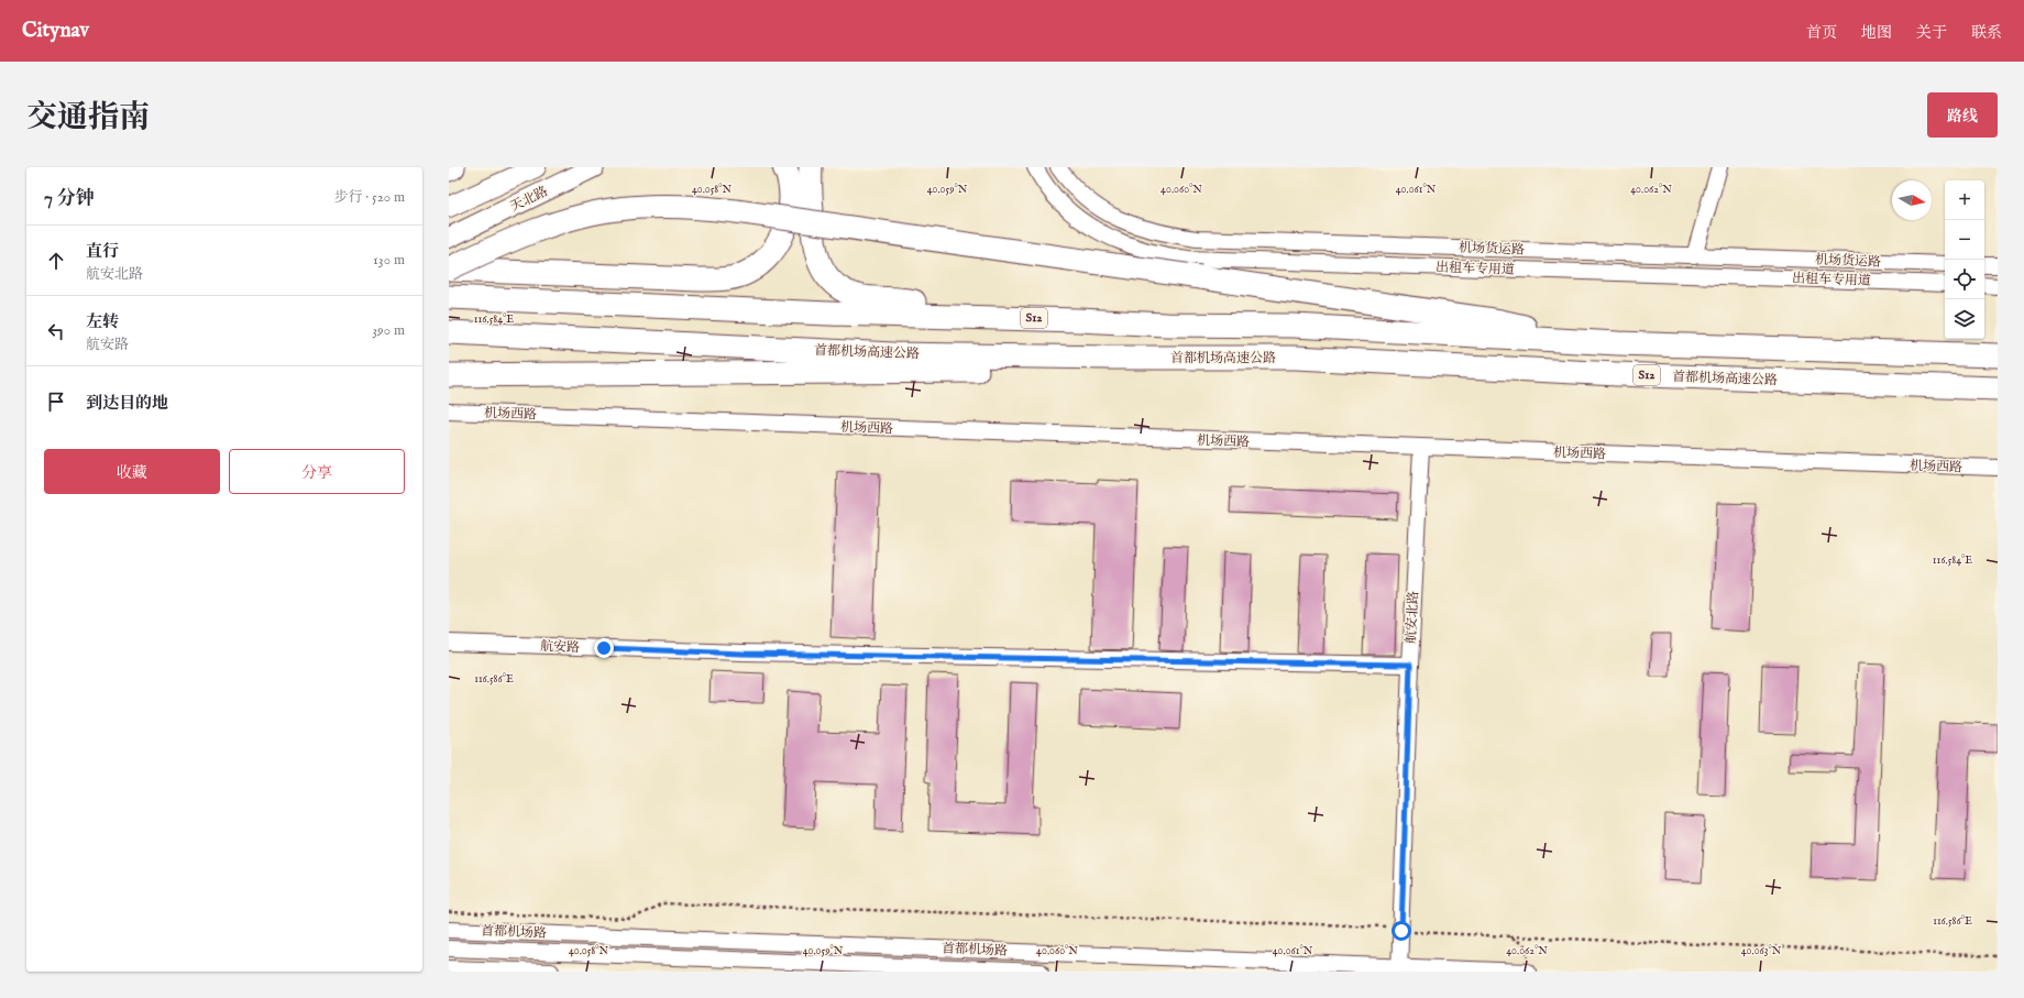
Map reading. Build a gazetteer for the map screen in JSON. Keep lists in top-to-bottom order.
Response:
{
  "streets": {
    "highway": ["S12", "首都机场高速公路"],
    "main road": ["天北路"],
    "street": [
      "机场货运路",
      "出租车专用道",
      "机场西路",
      "航安北路",
      "航安路",
      "首都机场路"
    ]
  },
  "crossings": [
    ["机场西路", "航安北路"],
    ["航安北路", "航安路"],
    ["航安北路", "首都机场路"]
  ],
  "north": "right",
  "page": {
    "header": "Citynav",
    "nav": [
      "首页",
      "地图",
      "关于",
      "联系"
    ],
    "title": "交通指南",
    "buttons": [
      "路线",
      ["收藏", "分享"]
    ],
    "heading": ["7 分钟", "步行 · 520 m"],
    "map_buttons": ["+", "−"],
    "list": [
      ["直行", "航安北路", "130 m"],
      ["左转", "航安路", "390 m"],
      "到达目的地"
    ]
  },
  "coordinates": [
    "40.058°N",
    "40.059°N",
    "40.060°N",
    "40.061°N",
    "40.062°N",
    "116.584°E",
    "116.586°E",
    "40.063°N"
  ]
}
